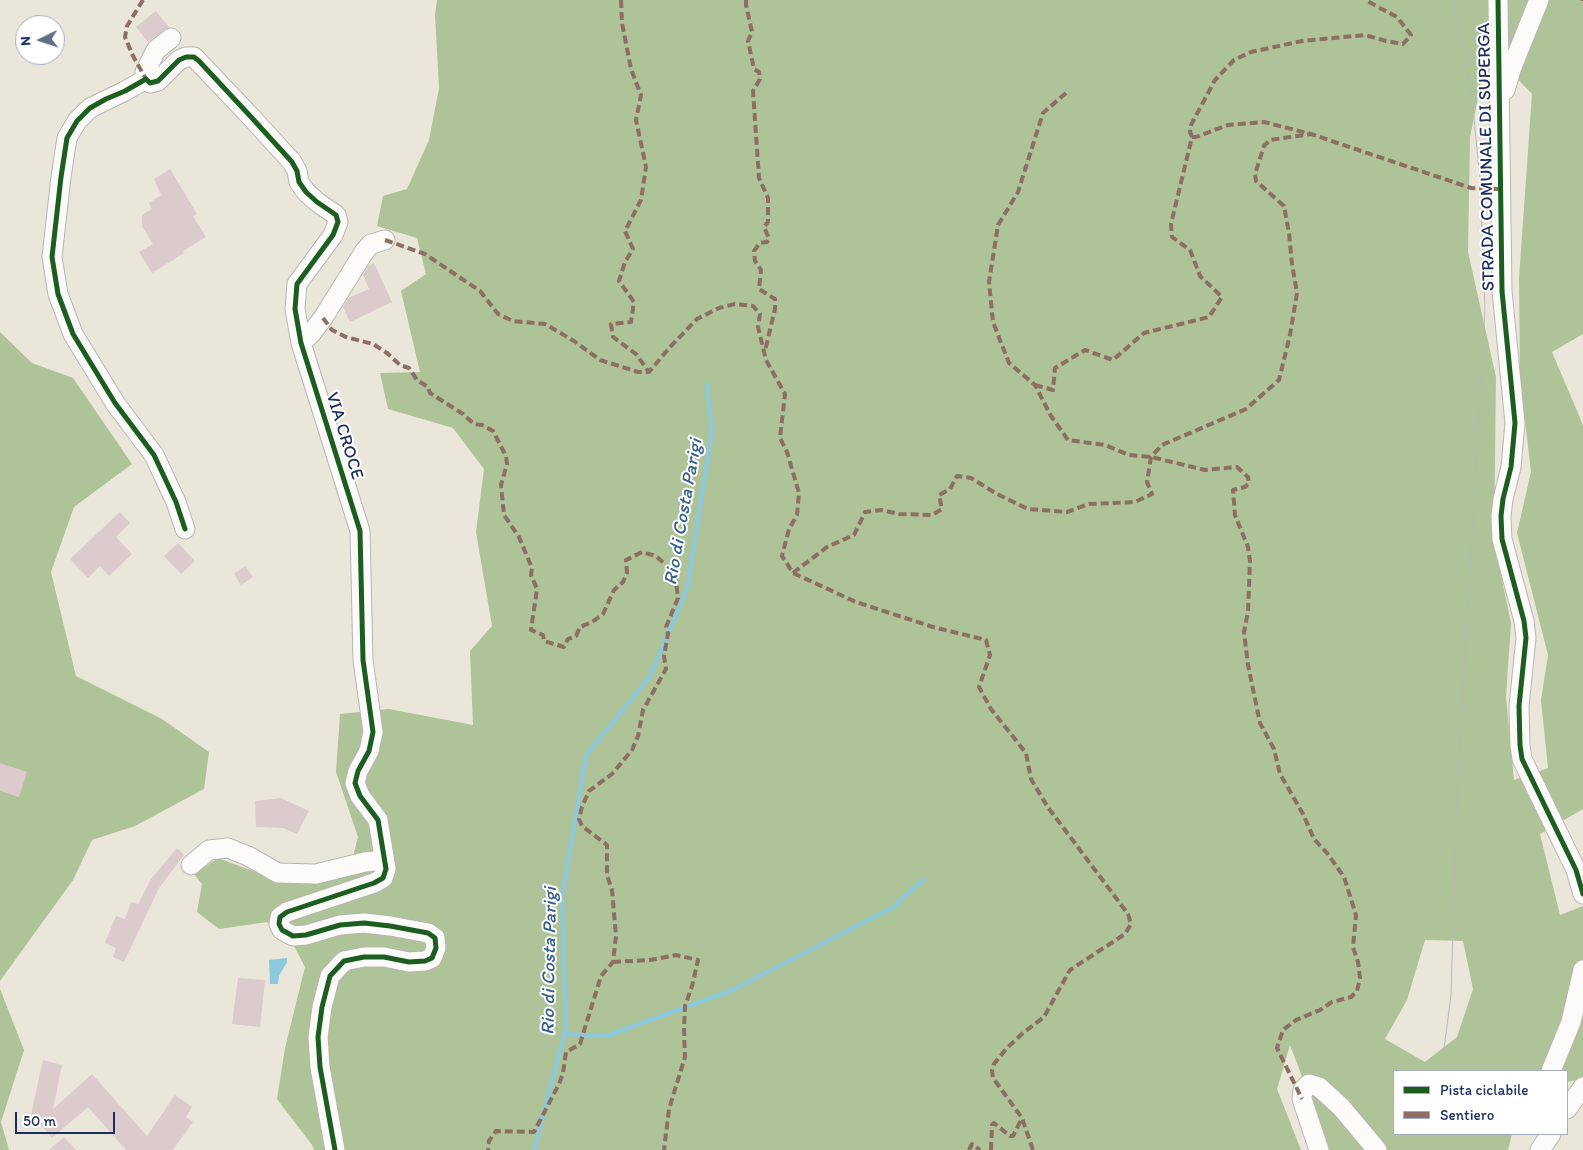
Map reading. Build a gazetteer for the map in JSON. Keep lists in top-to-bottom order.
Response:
{
  "streets": {
    "street": ["STRADA COMUNALE DI SUPERGA", "VIA CROCE"]
  },
  "water": ["Rio di Costa Parigi"],
  "legend": ["Pista ciclabile", "Sentiero"],
  "scale_bar": "50 m",
  "north": "left"
}
